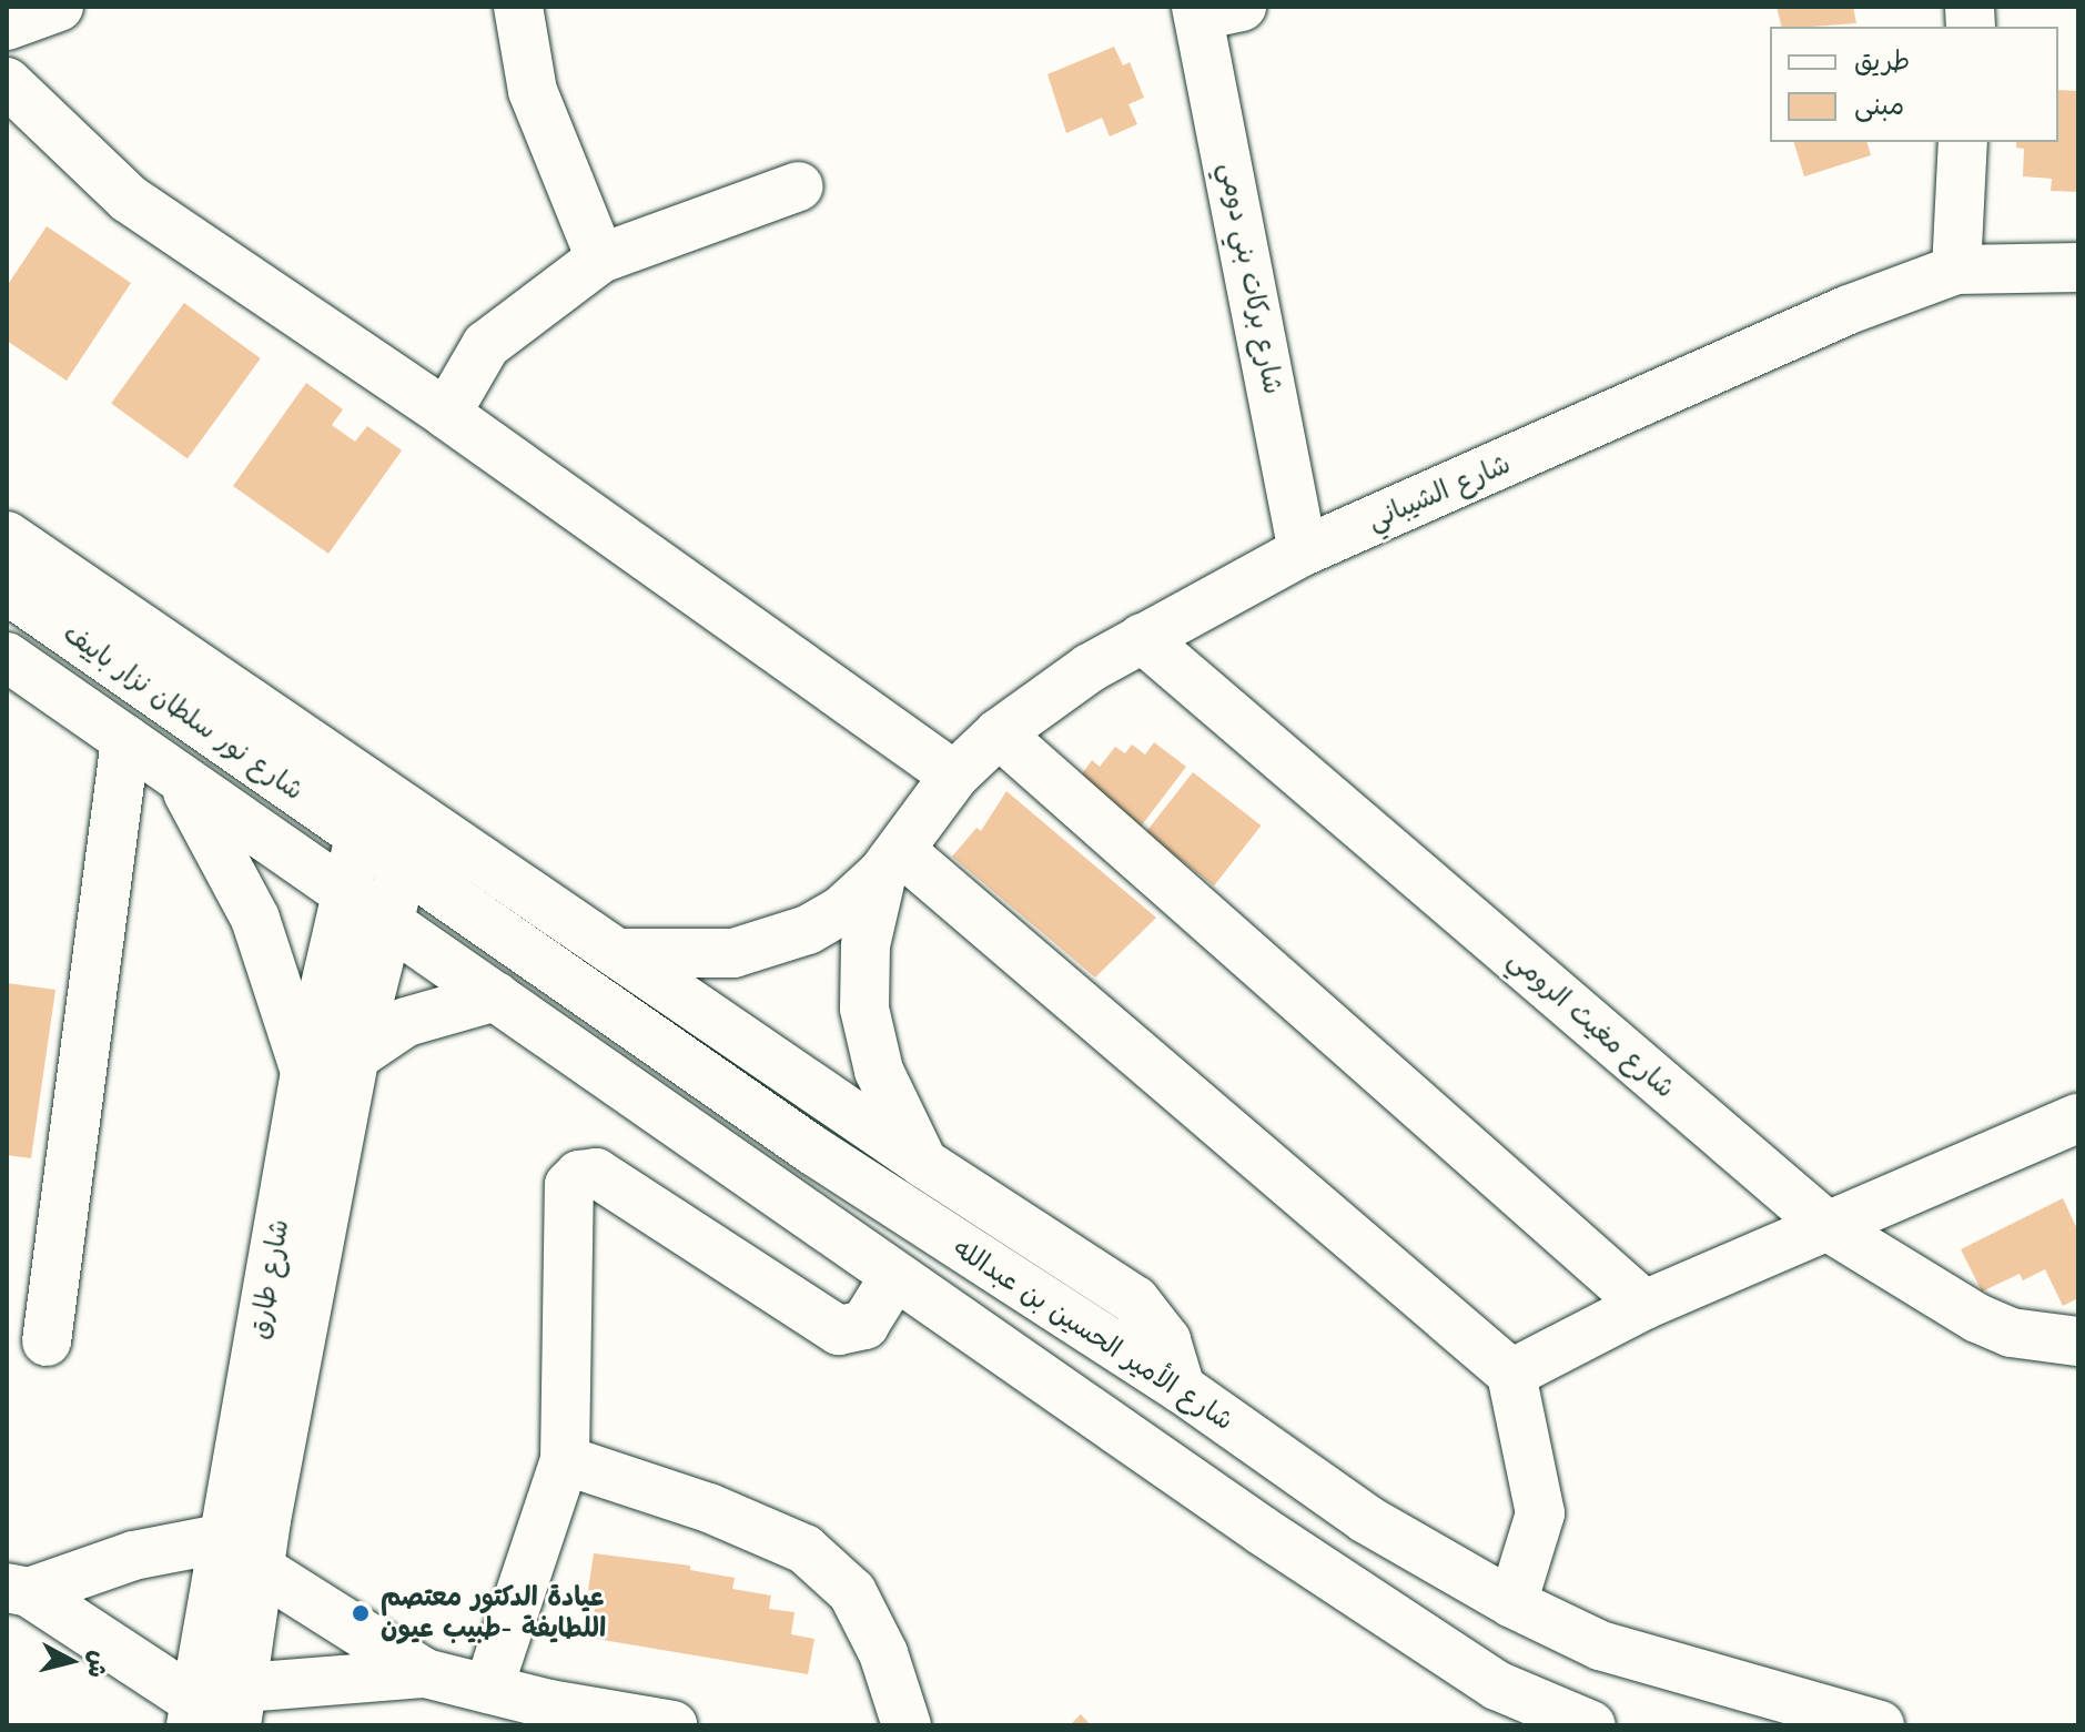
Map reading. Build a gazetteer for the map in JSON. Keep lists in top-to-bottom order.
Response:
{
  "streets": {
    "street": [
      "شارع بركات بني دومي",
      "شارع الشيباني",
      "شارع نور سلطان نزار باييف",
      "شارع مغيث الرومي",
      "شارع طارق",
      "شارع الأمير الحسين بن عبدالله"
    ]
  },
  "crossings": [
    ["شارع بركات بني دومي", "شارع الشيباني"],
    ["شارع الشيباني", "شارع مغيث الرومي"],
    ["شارع نور سلطان نزار باييف", "شارع طارق"],
    ["شارع نور سلطان نزار باييف", "شارع الأمير الحسين بن عبدالله"],
    ["شارع طارق", "شارع الأمير الحسين بن عبدالله"]
  ],
  "places": ["عيادة الدكتور معتصم اللطايفة -طبيب عيون"],
  "legend": ["طريق", "مبنى"],
  "north": "right"
}
